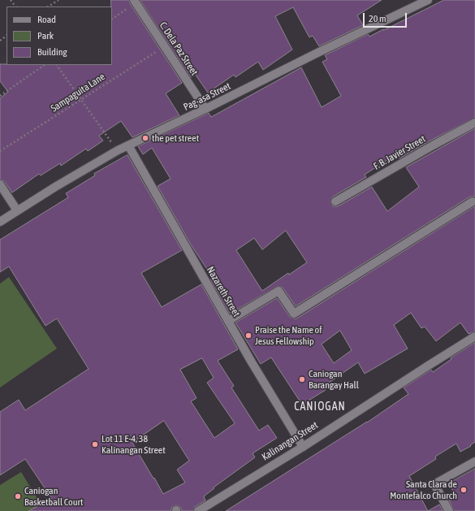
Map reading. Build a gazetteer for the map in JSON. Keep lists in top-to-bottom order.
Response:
{
  "streets": {
    "street": [
      "C. Dela Paz Street",
      "Pag-asa Street",
      "F. B. Javier Street",
      "Nazareth Street",
      "Kalinangan Street"
    ],
    "path": ["Sampaguita Lane"]
  },
  "crossings": [
    ["C. Dela Paz Street", "Sampaguita Lane"],
    ["C. Dela Paz Street", "Pag-asa Street"],
    ["Pag-asa Street", "Nazareth Street"],
    ["Nazareth Street", "Kalinangan Street"]
  ],
  "districts": ["CANIOGAN"],
  "places": [
    "the pet street",
    "Praise the Name of Jesus Fellowship",
    "Caniogan Barangay Hall",
    "Lot 11 E-4, 38 Kalinangan Street",
    "Santa Clara de Montefalco Church",
    "Caniogan Basketball Court"
  ],
  "legend": ["Road", "Park", "Building"],
  "scale_bar": "20 m"
}
